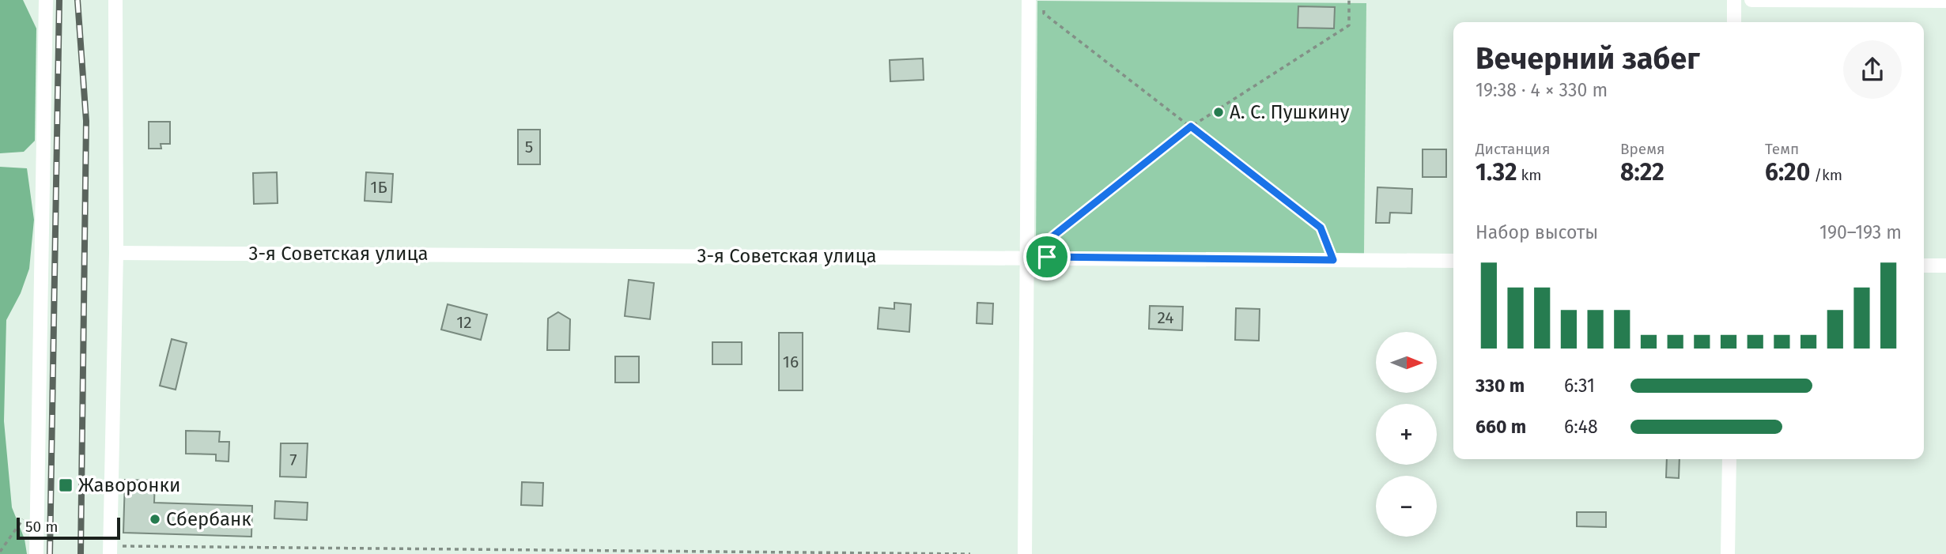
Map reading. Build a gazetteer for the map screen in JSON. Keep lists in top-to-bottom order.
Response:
{
  "streets": {
    "street": ["3-я Советская улица"]
  },
  "places": {
    "other": ["А. С. Пушкину", "Сбербанк"],
    "transit": ["Жаворонки"]
  },
  "house_numbers": [
    "5",
    "1Б",
    "24",
    "12",
    "16",
    "7"
  ],
  "scale_bar": "50 m",
  "north": "right",
  "page": {
    "heading": ["Вечерний забег", "19:38 · 4 × 330 m"],
    "stats": [
      ["Дистанция", "1.32 km"],
      ["Время", "8:22"],
      ["Темп", "6:20 /km"]
    ],
    "chart": ["Набор высоты", "190–193 m"],
    "map_buttons": ["+", "−"],
    "list": [
      {
        "name": "330 m",
        "note": "6:31"
      },
      {
        "name": "660 m",
        "note": "6:48"
      }
    ],
    "scale": "50 m"
  }
}
